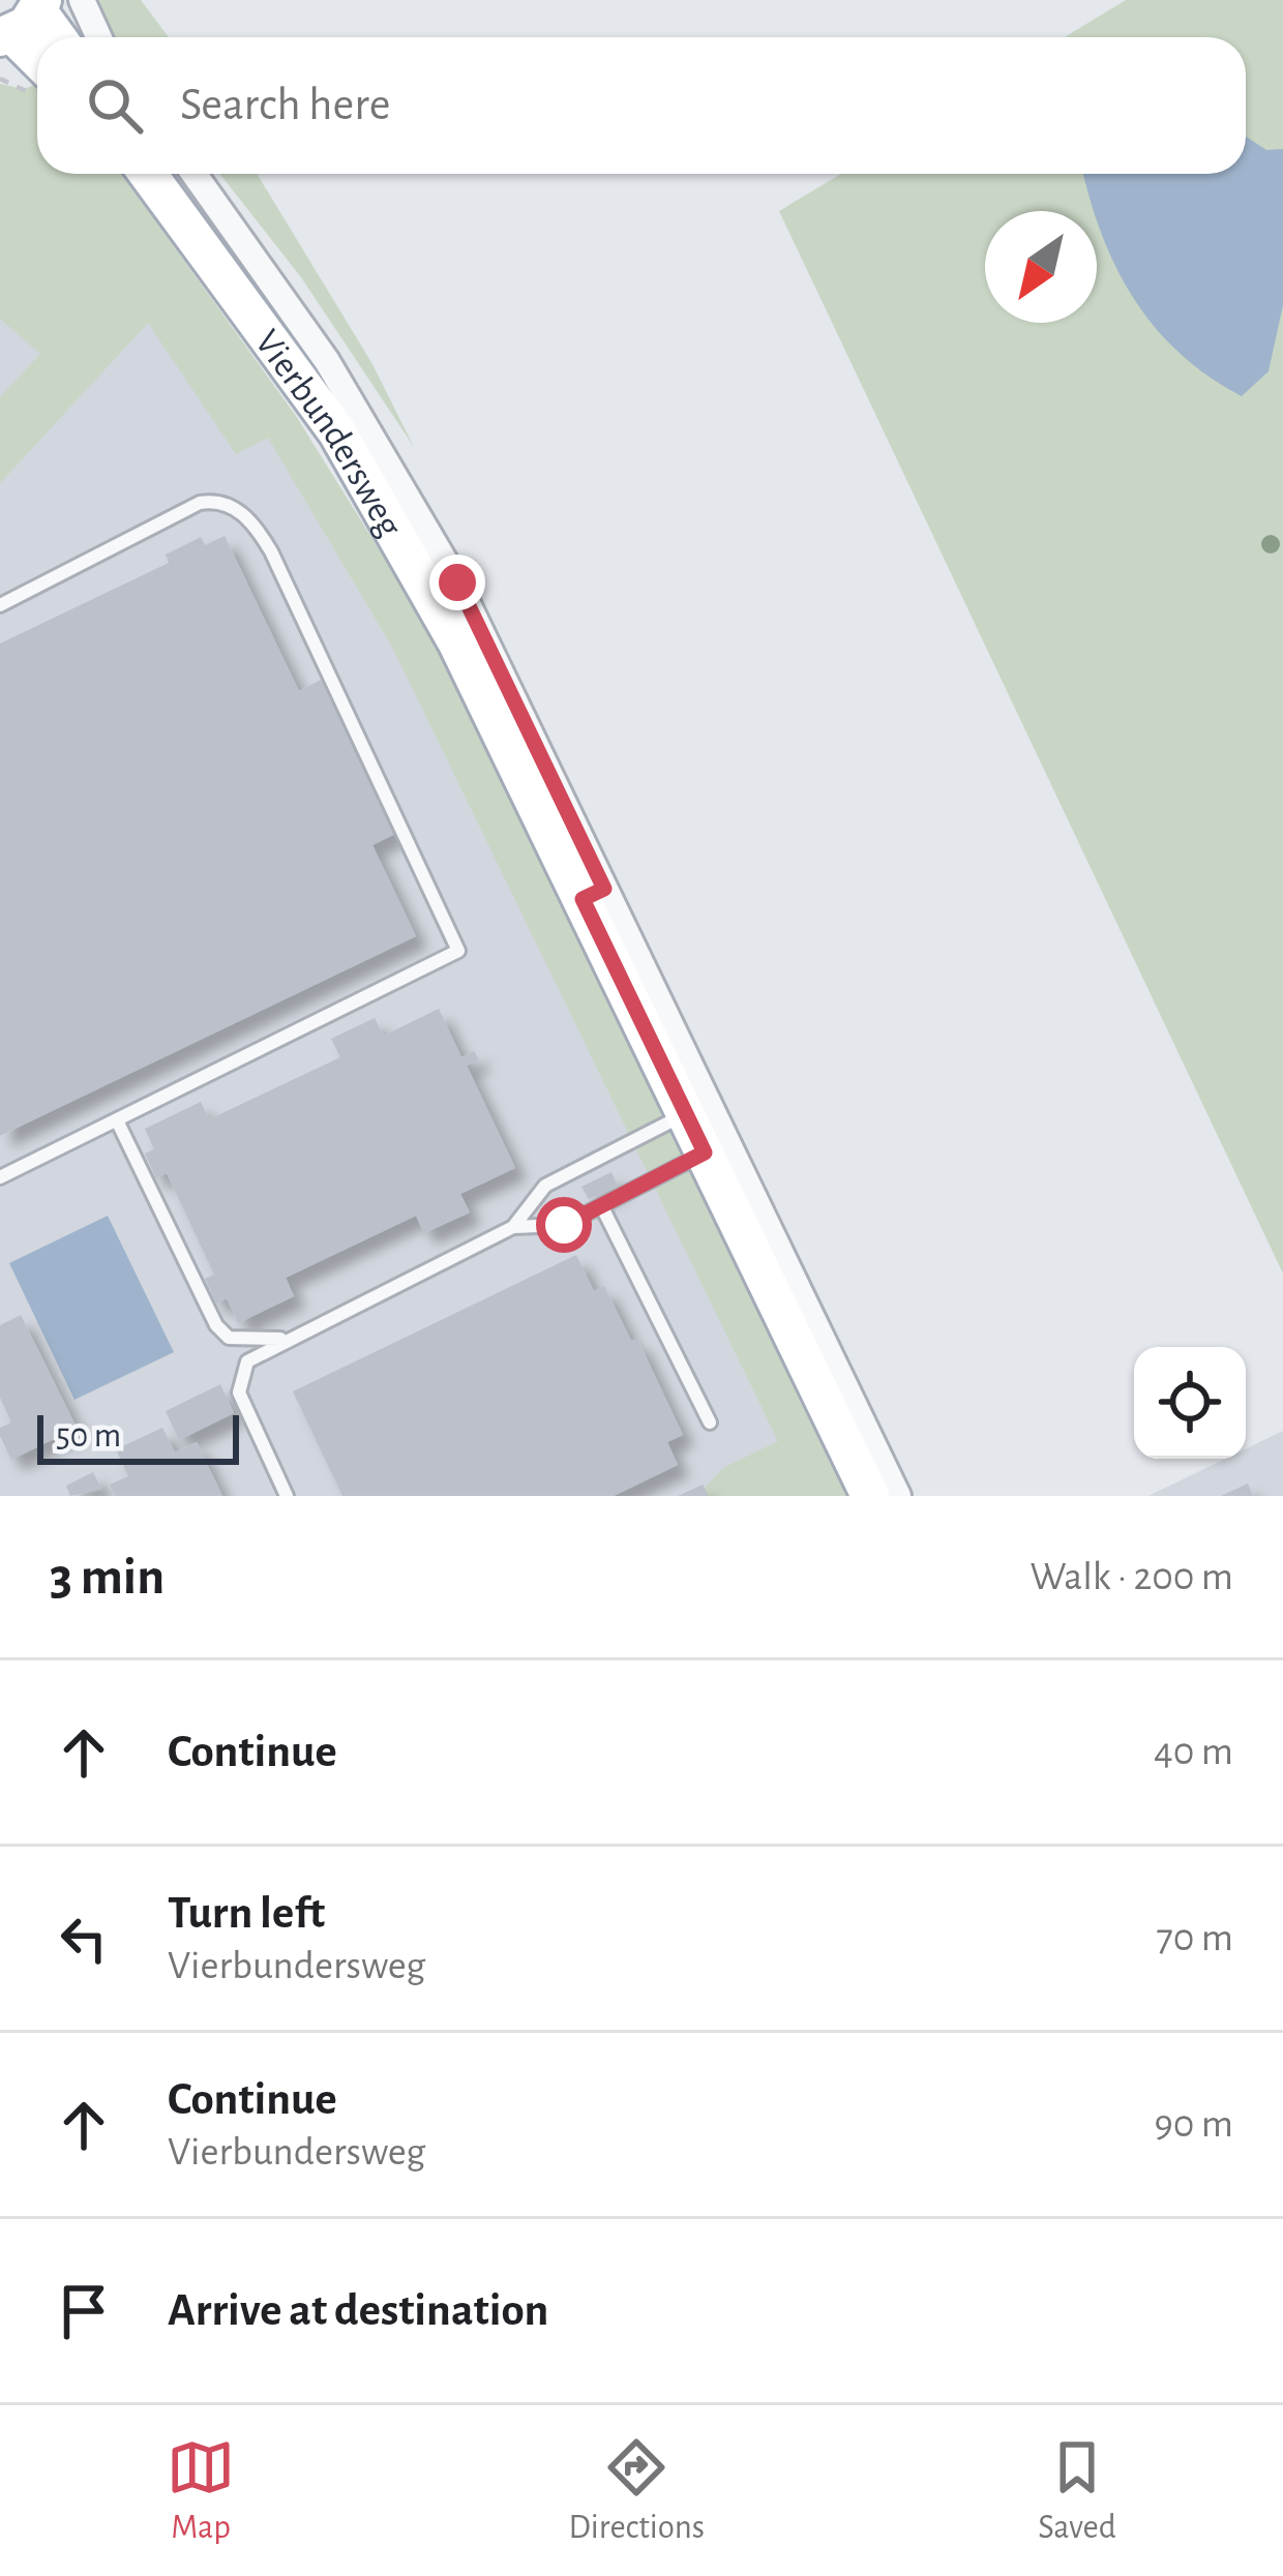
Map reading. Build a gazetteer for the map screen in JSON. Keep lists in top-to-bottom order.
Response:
{
  "streets": {
    "main road": ["Vierbundersweg"]
  },
  "scale_bar": "50 m",
  "north": "bottom left",
  "page": {
    "search": "Search here",
    "scale": "50 m",
    "heading": ["3 min", "Walk · 200 m"],
    "list": [
      ["Continue", "40 m"],
      ["Turn left", "Vierbundersweg", "70 m"],
      ["Continue", "Vierbundersweg", "90 m"],
      "Arrive at destination"
    ],
    "nav": ["Map", "Directions", "Saved"]
  }
}
